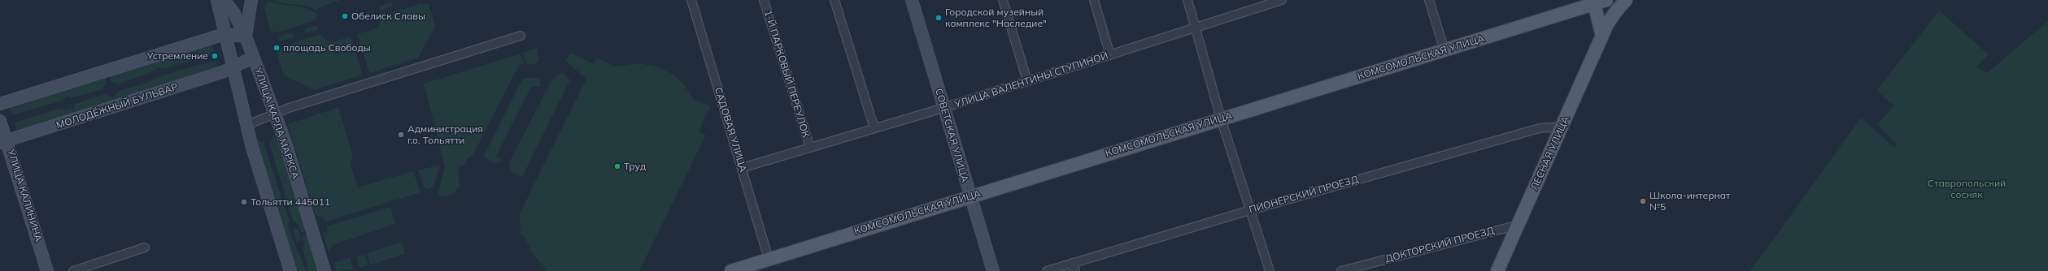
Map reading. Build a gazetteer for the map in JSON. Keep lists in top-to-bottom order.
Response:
{
  "streets": {
    "main road": [
      "КОМСОМОЛЬСКАЯ УЛИЦА",
      "МОЛОДЁЖНЫЙ БУЛЬВАР",
      "УЛИЦА КАРЛА МАРКСА",
      "СОВЕТСКАЯ УЛИЦА",
      "ЛЕСНАЯ УЛИЦА",
      "УЛИЦА КАЛИНИНА"
    ],
    "street": [
      "1-Й ПАРКОВЫЙ ПЕРЕУЛОК",
      "УЛИЦА ВАЛЕНТИНЫ СТУПИНОЙ",
      "САДОВАЯ УЛИЦА",
      "ПИОНЕРСКИЙ ПРОЕЗД",
      "ДОКТОРСКИЙ ПРОЕЗД"
    ]
  },
  "crossings": [
    ["КОМСОМОЛЬСКАЯ УЛИЦА", "САДОВАЯ УЛИЦА"],
    ["КОМСОМОЛЬСКАЯ УЛИЦА", "СОВЕТСКАЯ УЛИЦА"],
    ["1-Й ПАРКОВЫЙ ПЕРЕУЛОК", "УЛИЦА ВАЛЕНТИНЫ СТУПИНОЙ"],
    ["УЛИЦА ВАЛЕНТИНЫ СТУПИНОЙ", "САДОВАЯ УЛИЦА"],
    ["УЛИЦА ВАЛЕНТИНЫ СТУПИНОЙ", "СОВЕТСКАЯ УЛИЦА"],
    ["МОЛОДЁЖНЫЙ БУЛЬВАР", "УЛИЦА КАРЛА МАРКСА"],
    ["МОЛОДЁЖНЫЙ БУЛЬВАР", "УЛИЦА КАЛИНИНА"],
    ["ЛЕСНАЯ УЛИЦА", "ПИОНЕРСКИЙ ПРОЕЗД"],
    ["ЛЕСНАЯ УЛИЦА", "ДОКТОРСКИЙ ПРОЕЗД"]
  ],
  "parks": ["Ставропольский сосняк"],
  "places": [
    "Обелиск Славы",
    "Городской музейный комплекс \"Наследие\"",
    "площадь Свободы",
    "Устремление",
    "Администрация г.о. Тольятти",
    "Труд",
    "Школа-интернат №5",
    "Тольятти 445011"
  ]
}
